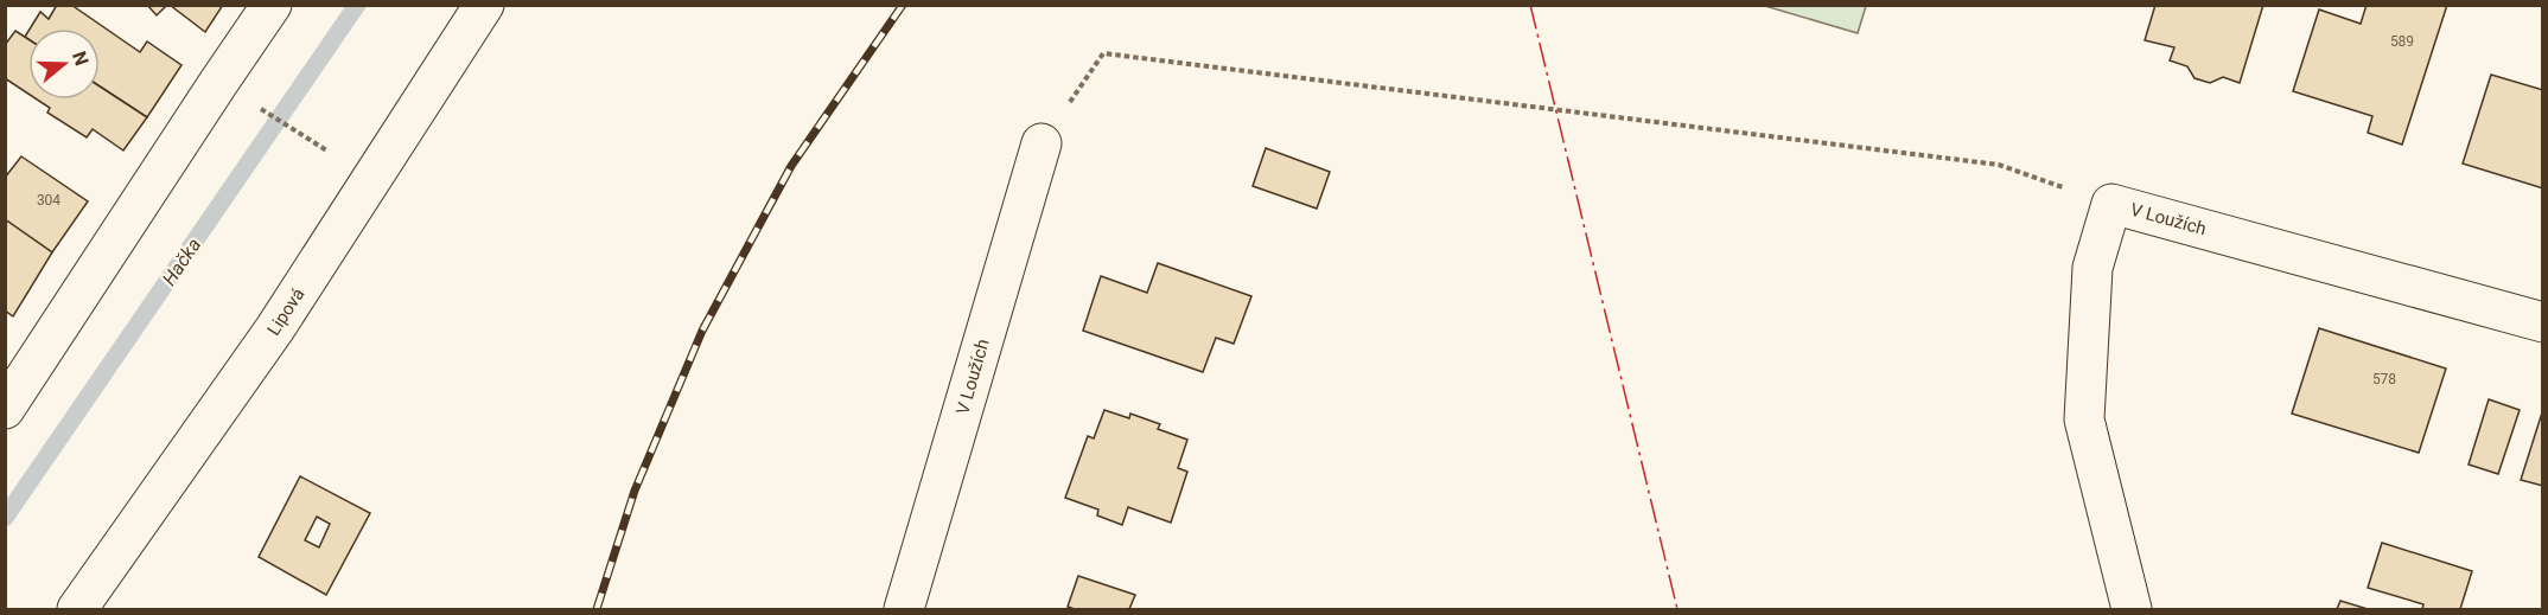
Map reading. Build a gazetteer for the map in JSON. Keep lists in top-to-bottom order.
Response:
{
  "streets": {
    "street": ["V Loužích", "Lipová"]
  },
  "water": ["Hačka"],
  "house_numbers": ["589", "304", "578"],
  "north": "right"
}
